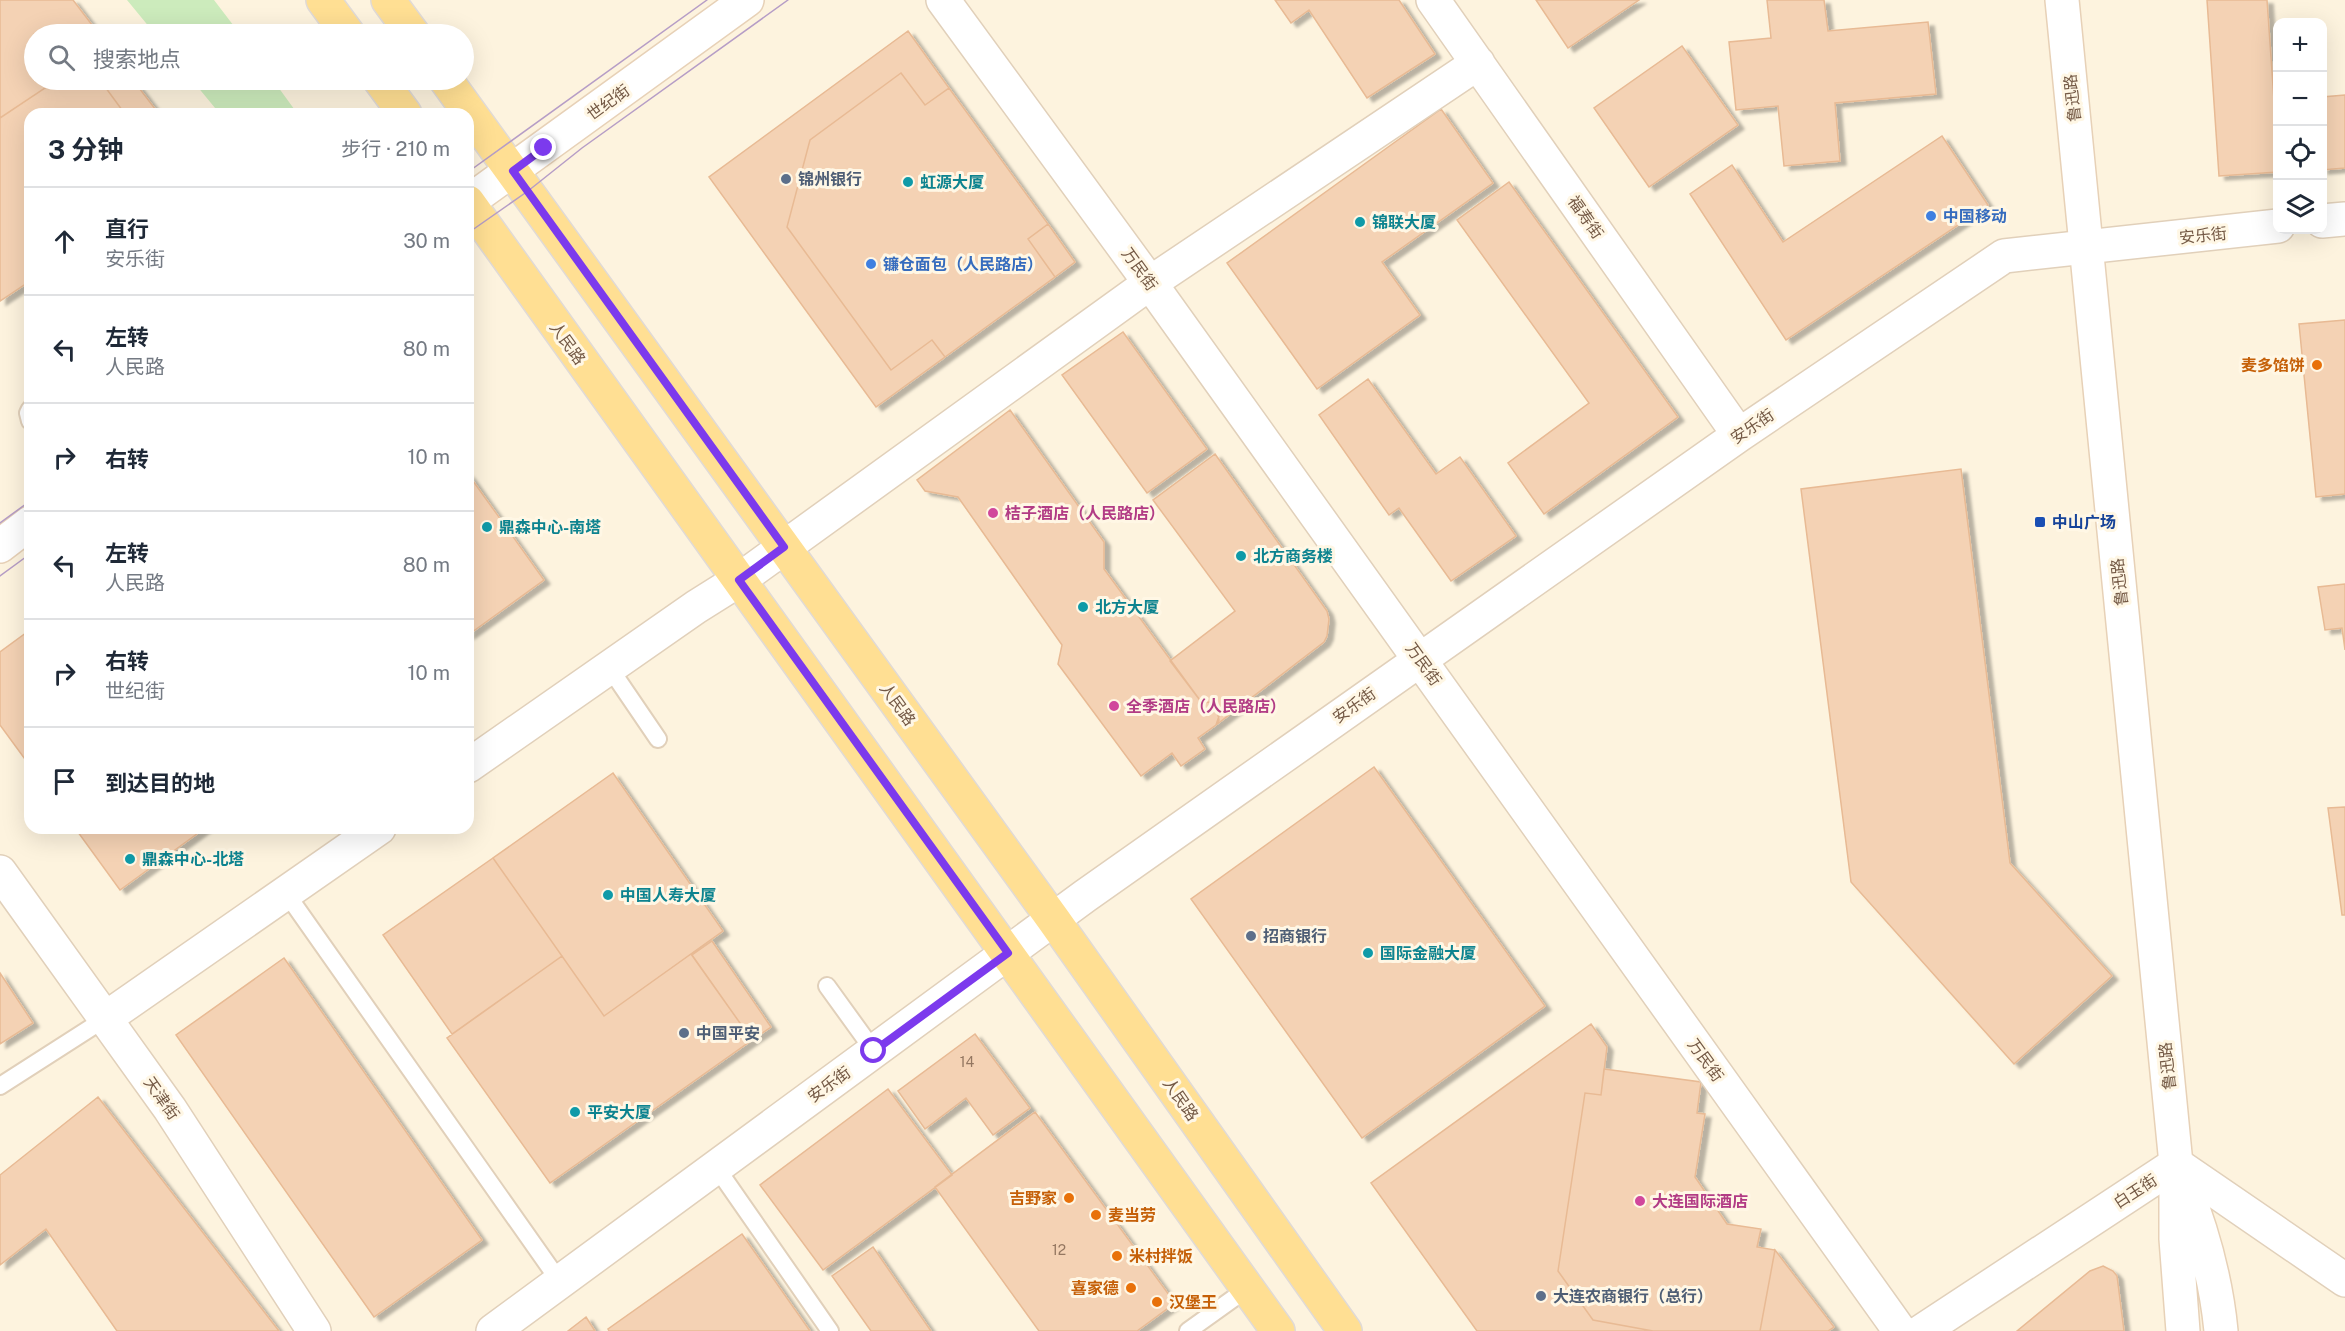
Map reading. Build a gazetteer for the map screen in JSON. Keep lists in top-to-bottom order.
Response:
{
  "streets": {
    "main road": ["人民路"],
    "street": [
      "鲁迅路",
      "世纪街",
      "福寿街",
      "安乐街",
      "万民街",
      "天津街",
      "白玉街"
    ]
  },
  "crossings": [
    ["鲁迅路", "安乐街"],
    ["鲁迅路", "白玉街"],
    ["世纪街", "人民路"],
    ["福寿街", "安乐街"],
    ["安乐街", "万民街"],
    ["安乐街", "人民路"]
  ],
  "places": {
    "other": [
      "锦州银行",
      "虹源大厦",
      "中国移动",
      "锦联大厦",
      "镰仓面包（人民路店）",
      "麦多馅饼",
      "桔子酒店（人民路店）",
      "鼎森中心-南塔",
      "北方商务楼",
      "北方大厦",
      "全季酒店（人民路店）",
      "鼎森中心-北塔",
      "中国人寿大厦",
      "招商银行",
      "国际金融大厦",
      "中国平安",
      "平安大厦",
      "吉野家",
      "大连国际酒店",
      "麦当劳",
      "米村拌饭",
      "喜家德",
      "大连农商银行（总行）",
      "汉堡王"
    ],
    "transit": ["中山广场"]
  },
  "house_numbers": ["14", "12"],
  "page": {
    "map_buttons": ["+", "−"],
    "search": "搜索地点",
    "heading": ["3 分钟", "步行 · 210 m"],
    "list": [
      ["直行", "安乐街", "30 m"],
      ["左转", "人民路", "80 m"],
      ["右转", "10 m"],
      ["左转", "人民路", "80 m"],
      ["右转", "世纪街", "10 m"],
      "到达目的地"
    ]
  }
}
